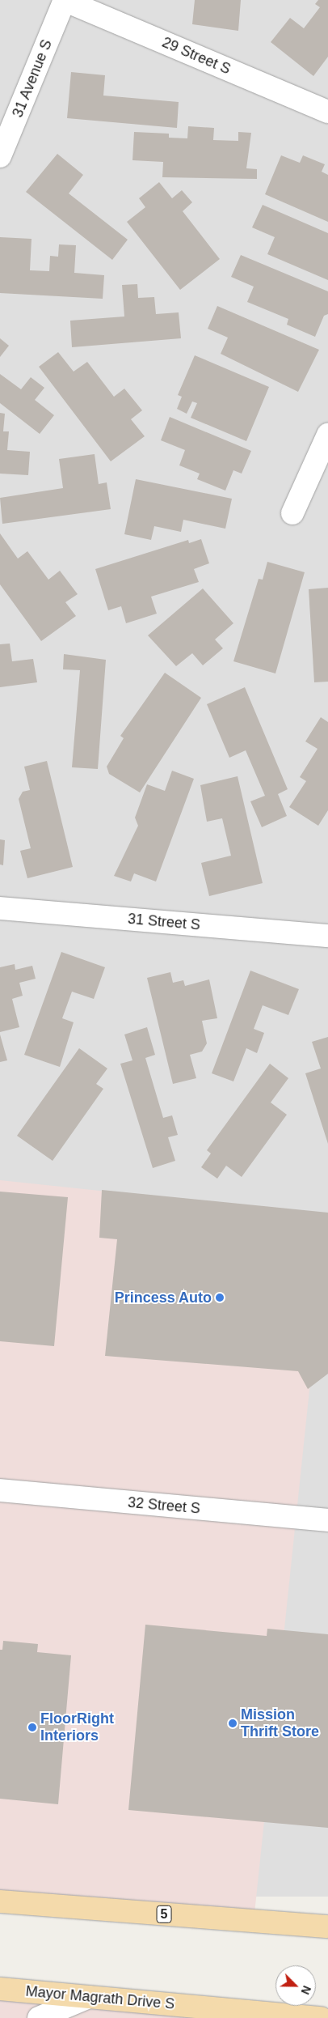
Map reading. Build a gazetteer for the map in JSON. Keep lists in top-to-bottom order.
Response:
{
  "streets": {
    "main road": ["5", "Mayor Magrath Drive S"],
    "street": [
      "29 Street S",
      "31 Avenue S",
      "31 Street S",
      "32 Street S"
    ]
  },
  "crossings": [
    ["29 Street S", "31 Avenue S"]
  ],
  "places": ["Princess Auto", "Mission Thrift Store", "FloorRight Interiors"],
  "north": "bottom right"
}
